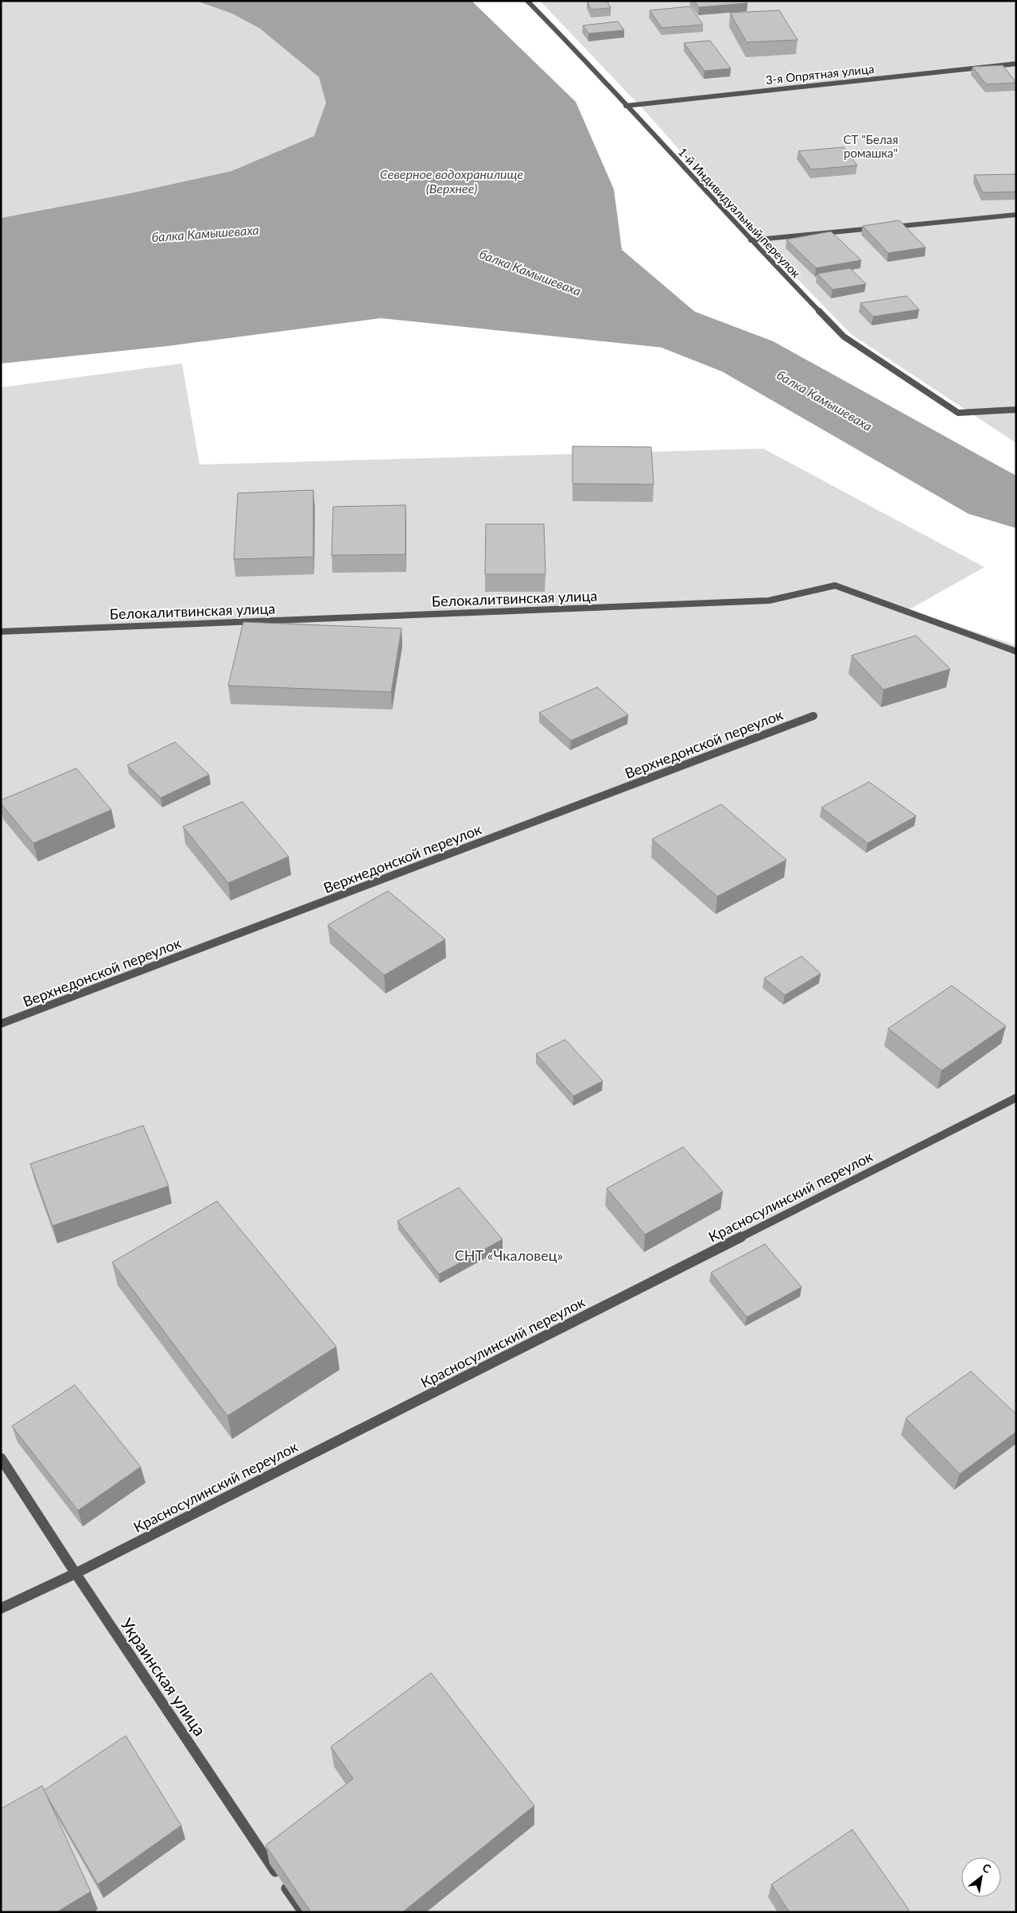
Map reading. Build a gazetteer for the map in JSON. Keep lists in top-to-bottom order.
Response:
{
  "streets": {
    "street": [
      "3-я Опрятная улица",
      "1-й Индивидуальный переулок",
      "Белокалитвинская улица",
      "Верхнедонской переулок",
      "Красносулинский переулок",
      "Украинская улица"
    ]
  },
  "crossings": [
    ["3-я Опрятная улица", "1-й Индивидуальный переулок"],
    ["Красносулинский переулок", "Украинская улица"]
  ],
  "water": ["Северное водохранилище (Верхнее)", "балка Камышеваха"],
  "parks": ["СТ \"Белая ромашка\"", "СНТ «Чкаловец»"],
  "north": "top right"
}
